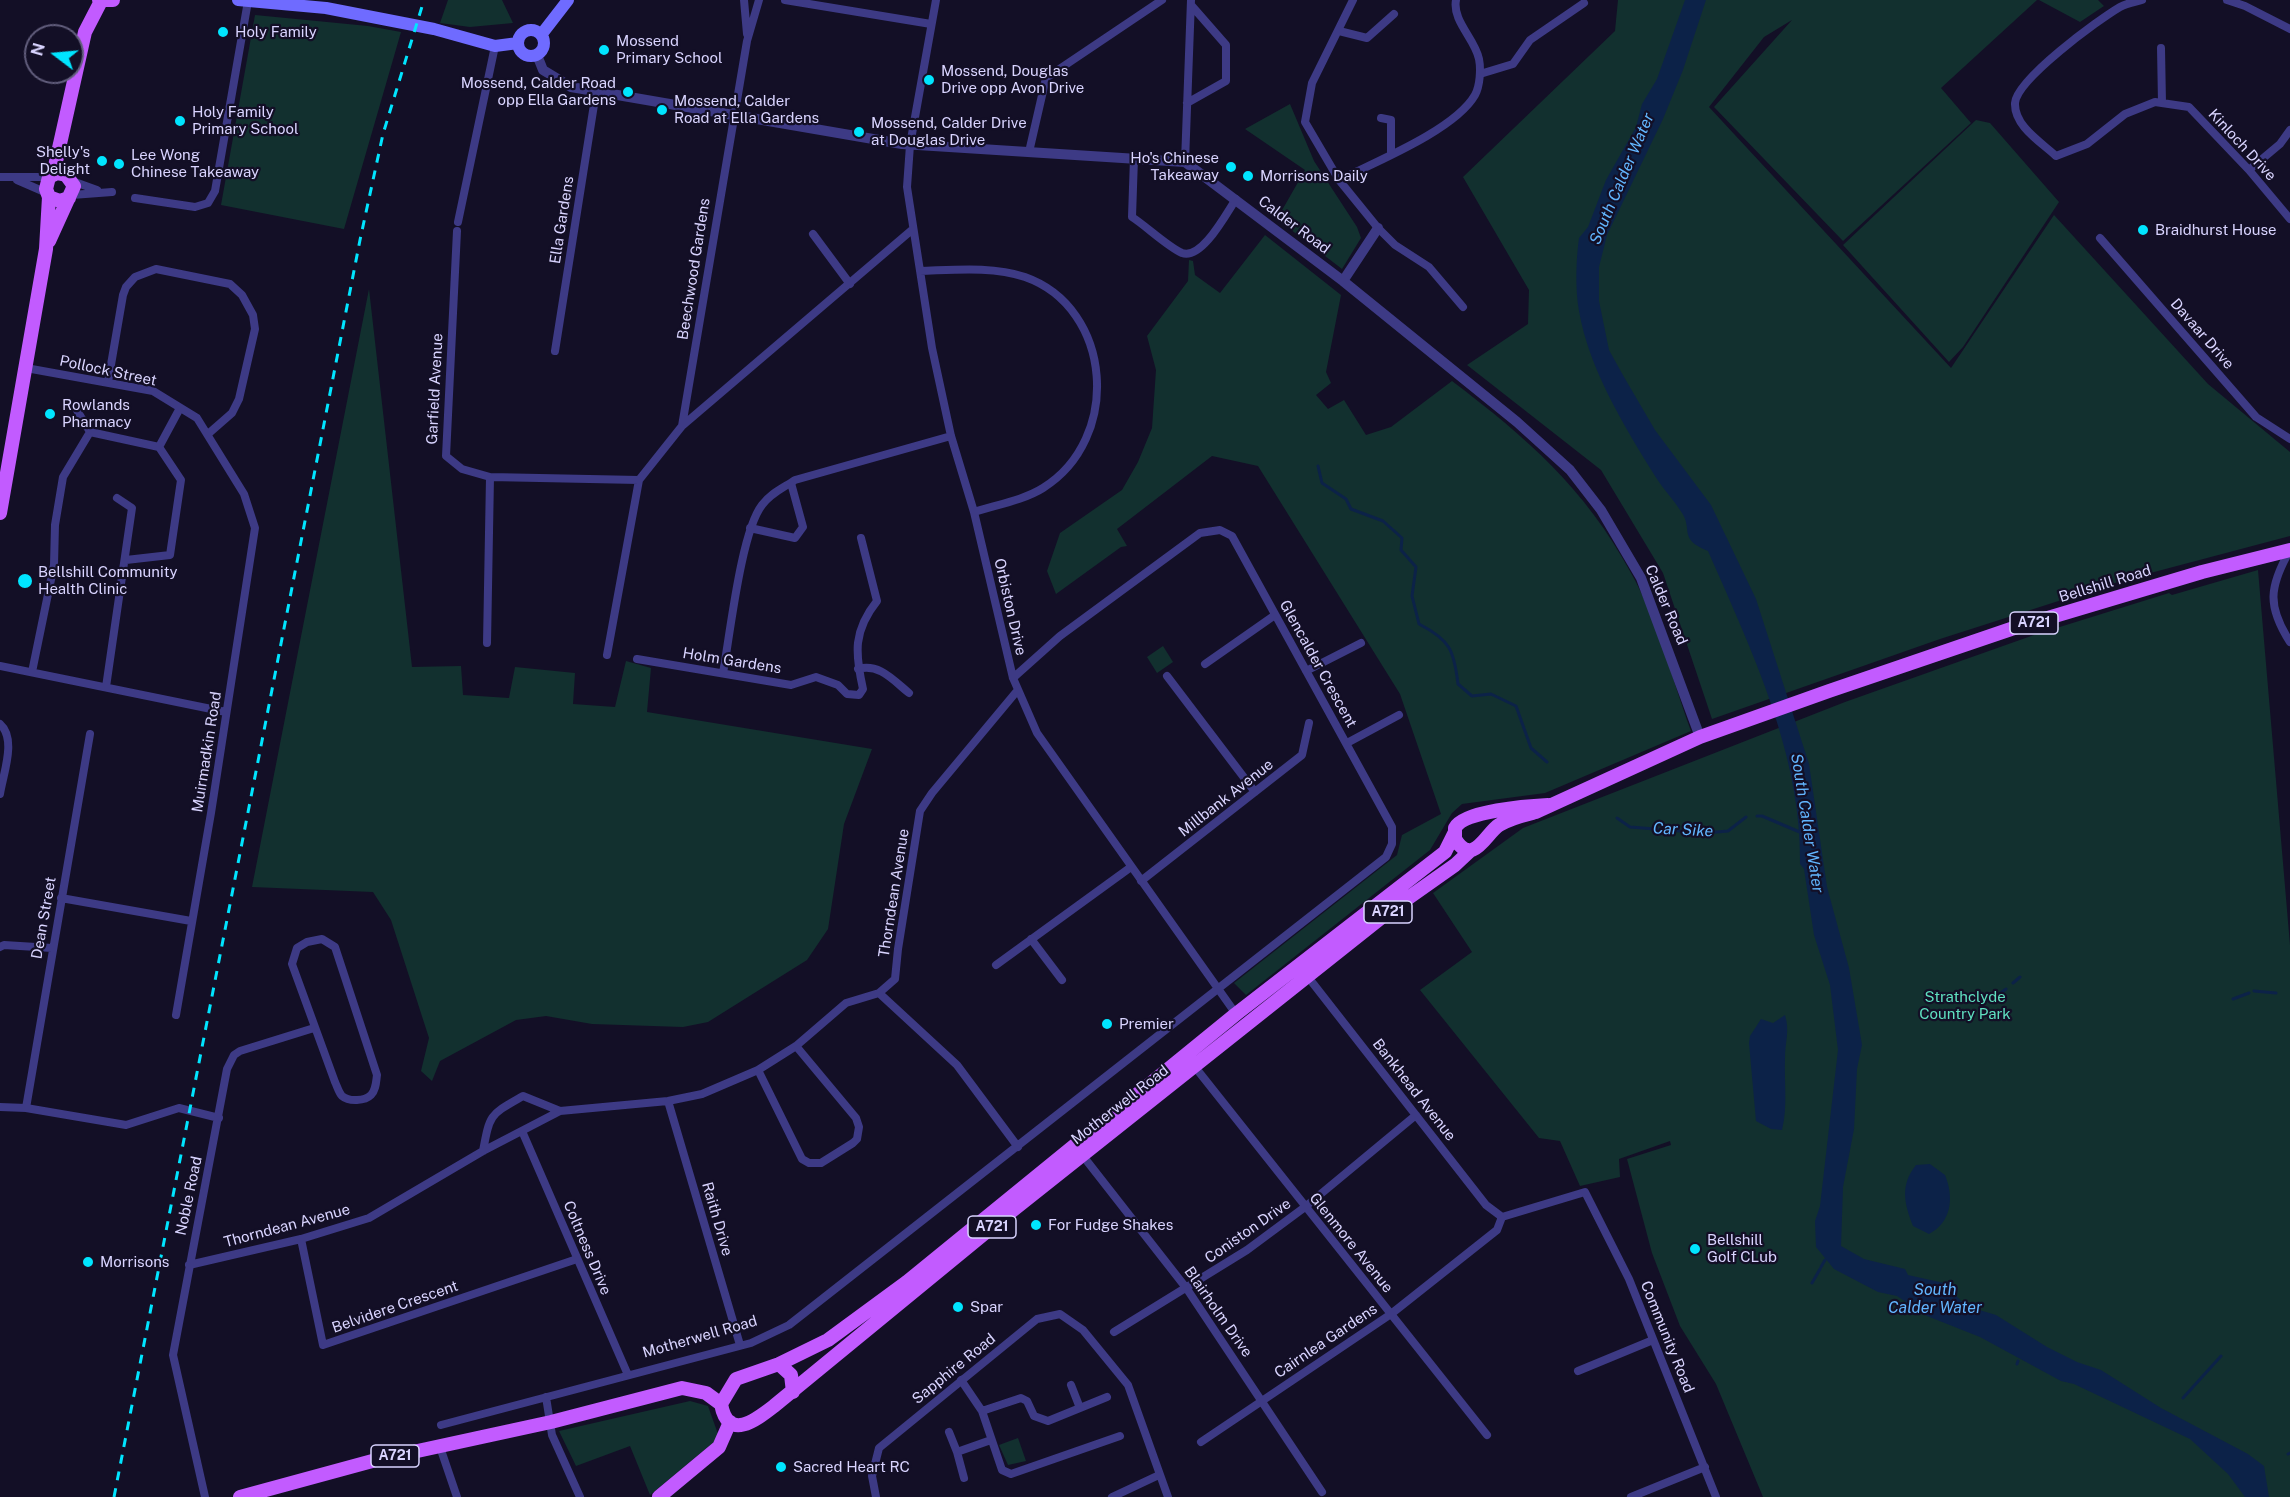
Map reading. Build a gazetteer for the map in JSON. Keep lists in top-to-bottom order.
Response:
{
  "streets": {
    "main road": ["Bellshill Road", "A721", "Motherwell Road"],
    "street": [
      "Kinloch Drive",
      "Ella Gardens",
      "Calder Road",
      "Beechwood Gardens",
      "Davaar Drive",
      "Pollock Street",
      "Garfield Avenue",
      "Orbiston Drive",
      "Holm Gardens",
      "Glencalder Crescent",
      "Muirmadkin Road",
      "Millbank Avenue",
      "Thorndean Avenue",
      "Dean Street",
      "Bankhead Avenue",
      "Noble Road",
      "Raith Drive",
      "Coniston Drive",
      "Glenmore Avenue",
      "Coltness Drive",
      "Belvidere Crescent",
      "Blairholm Drive",
      "Community Road",
      "Cairnlea Gardens",
      "Sapphire Road"
    ]
  },
  "crossings": [
    ["Calder Road", "Bellshill Road"],
    ["Calder Road", "A721"],
    ["Beechwood Gardens", "Garfield Avenue"],
    ["Beechwood Gardens", "Orbiston Drive"],
    ["Pollock Street", "Muirmadkin Road"],
    ["Bellshill Road", "A721"],
    ["Orbiston Drive", "Glencalder Crescent"],
    ["Orbiston Drive", "Millbank Avenue"],
    ["Orbiston Drive", "Thorndean Avenue"],
    ["Orbiston Drive", "Motherwell Road"],
    ["A721", "Motherwell Road"],
    ["Glencalder Crescent", "Motherwell Road"],
    ["Thorndean Avenue", "Noble Road"],
    ["Thorndean Avenue", "Raith Drive"],
    ["Thorndean Avenue", "Coltness Drive"],
    ["Thorndean Avenue", "Belvidere Crescent"],
    ["Bankhead Avenue", "Motherwell Road"],
    ["Bankhead Avenue", "Coniston Drive"],
    ["Bankhead Avenue", "Community Road"],
    ["Bankhead Avenue", "Cairnlea Gardens"],
    ["Motherwell Road", "Raith Drive"],
    ["Motherwell Road", "Glenmore Avenue"],
    ["Motherwell Road", "Coltness Drive"],
    ["Motherwell Road", "Blairholm Drive"],
    ["Coniston Drive", "Glenmore Avenue"],
    ["Coniston Drive", "Blairholm Drive"],
    ["Glenmore Avenue", "Cairnlea Gardens"],
    ["Coltness Drive", "Belvidere Crescent"],
    ["Blairholm Drive", "Cairnlea Gardens"],
    ["Community Road", "Cairnlea Gardens"]
  ],
  "water": ["South Calder Water", "Car Sike"],
  "parks": ["Strathclyde Country Park"],
  "places": [
    "Holy Family",
    "Mossend Primary School",
    "Mossend, Douglas Drive opp Avon Drive",
    "Mossend, Calder Road opp Ella Gardens",
    "Mossend, Calder Road at Ella Gardens",
    "Holy Family Primary School",
    "Mossend, Calder Drive at Douglas Drive",
    "Shelly's Delight",
    "Lee Wong Chinese Takeaway",
    "Ho's Chinese Takeaway",
    "Morrisons Daily",
    "Braidhurst House",
    "Rowlands Pharmacy",
    "Bellshill Community Health Clinic",
    "Premier",
    "For Fudge Shakes",
    "Bellshill Golf CLub",
    "Morrisons",
    "Spar",
    "Sacred Heart RC"
  ],
  "north": "left"
}
